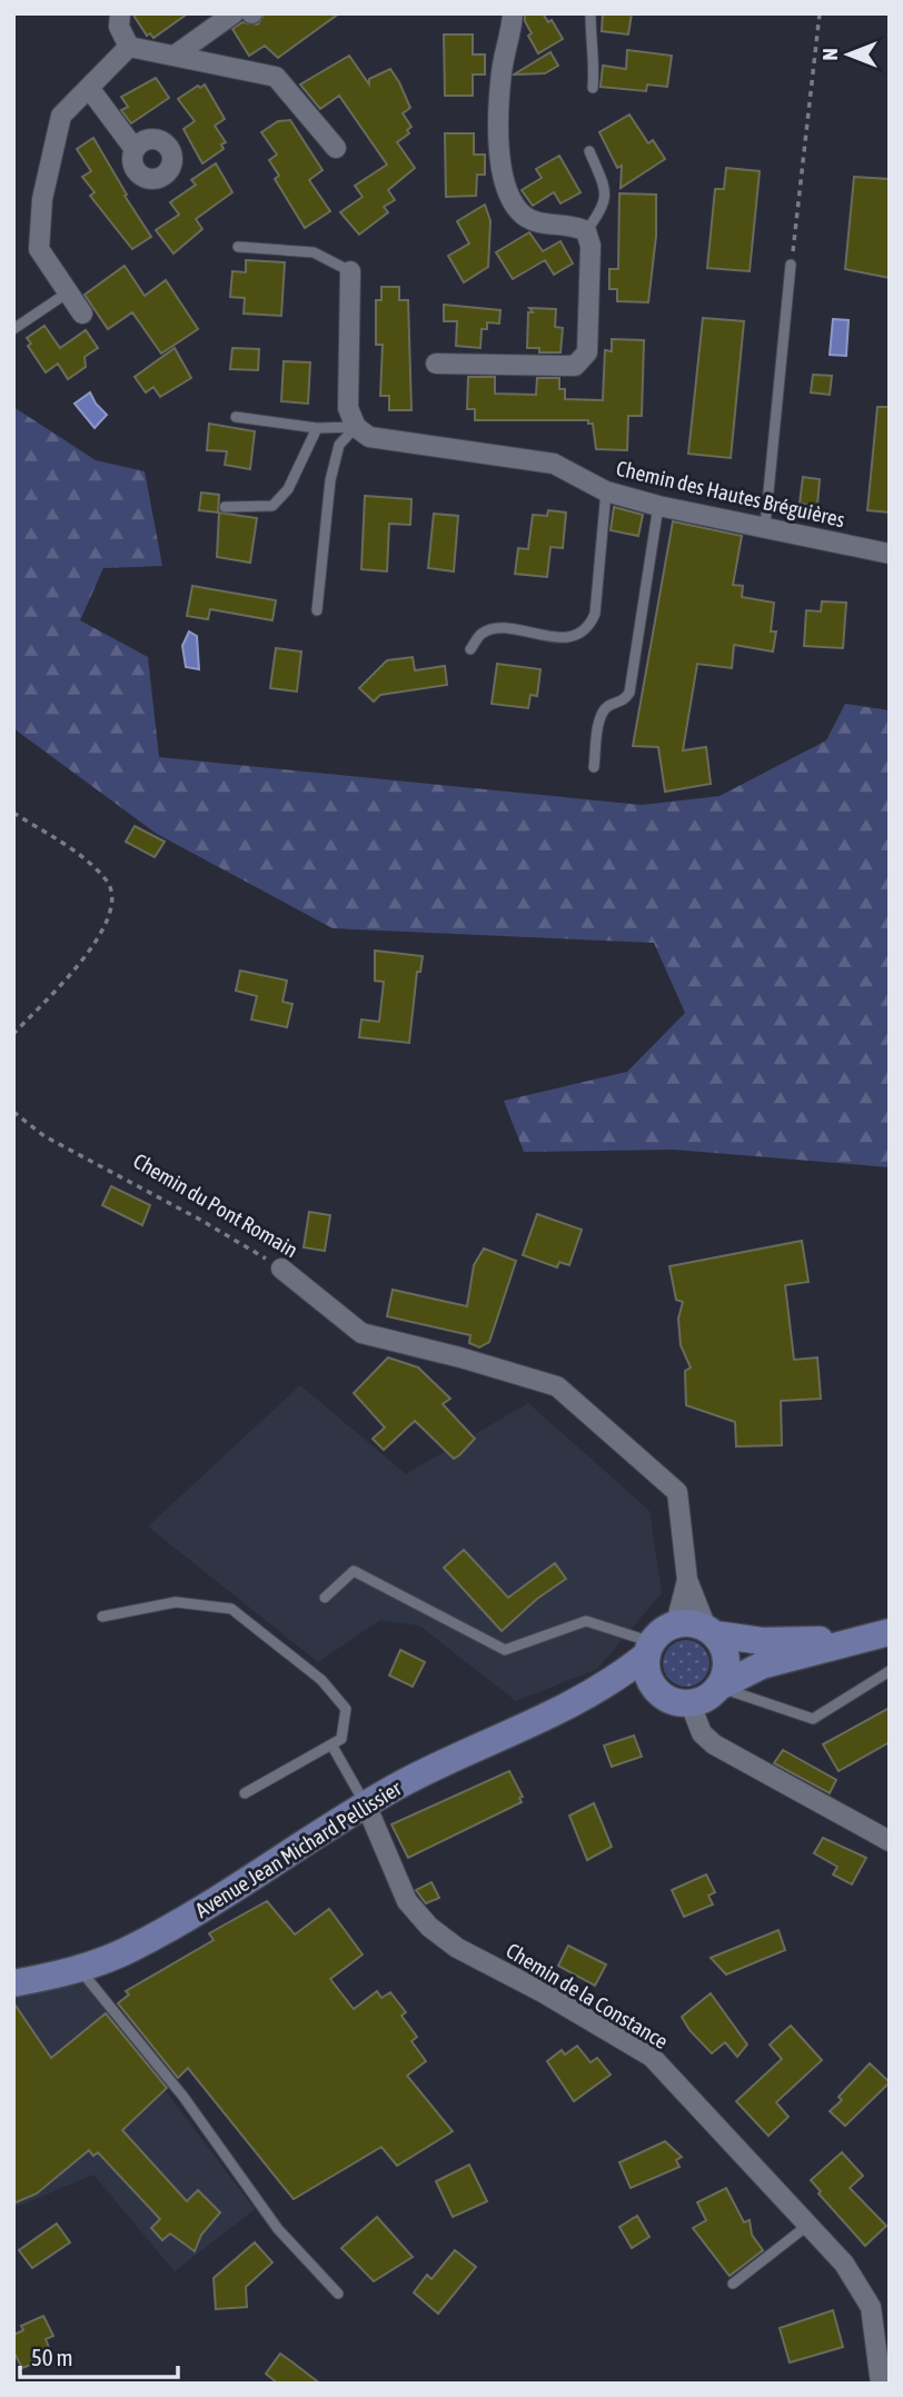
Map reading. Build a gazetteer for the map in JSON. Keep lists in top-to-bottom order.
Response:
{
  "streets": {
    "street": [
      "Chemin des Hautes Bréguières",
      "Chemin du Pont Romain",
      "Avenue Jean Michard Pellissier",
      "Chemin de la Constance"
    ]
  },
  "crossings": [
    ["Chemin du Pont Romain", "Avenue Jean Michard Pellissier"],
    ["Avenue Jean Michard Pellissier", "Chemin de la Constance"]
  ],
  "scale_bar": "50 m",
  "north": "left"
}
